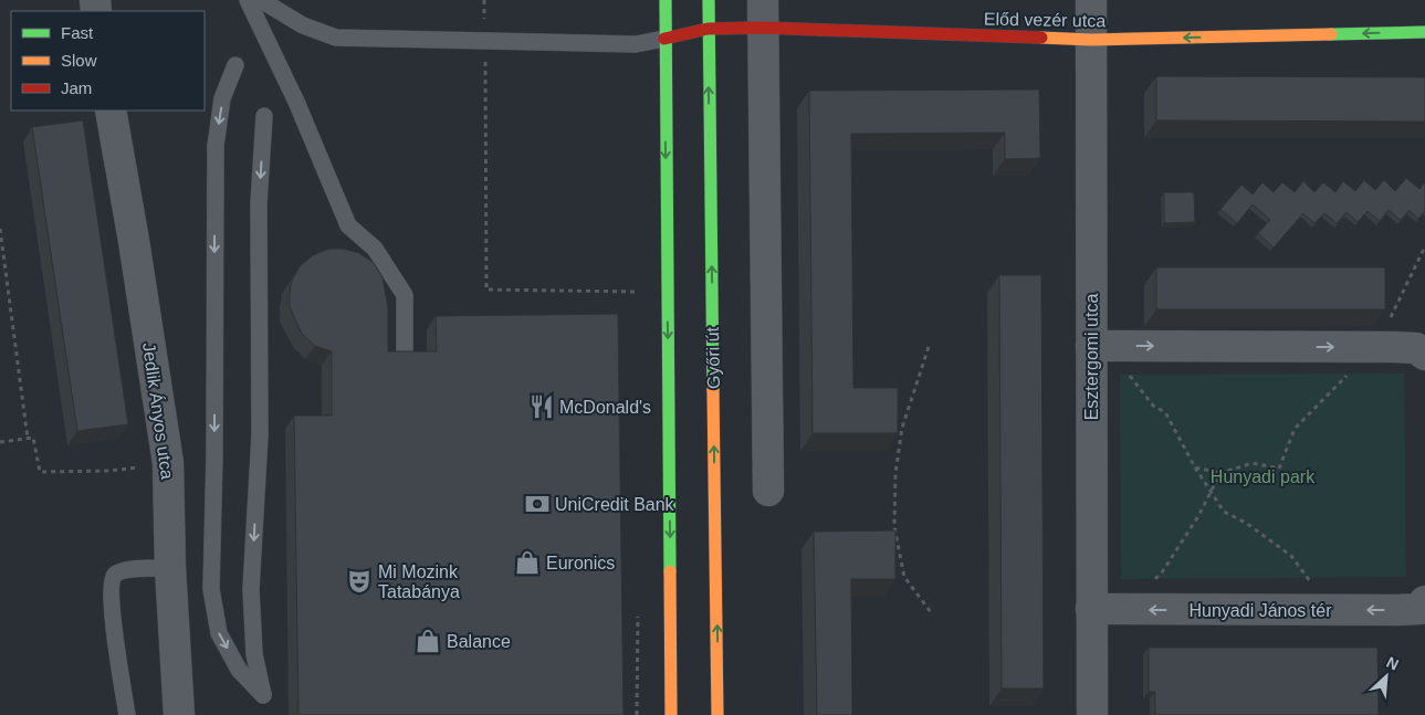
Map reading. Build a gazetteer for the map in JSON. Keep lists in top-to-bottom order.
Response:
{
  "streets": {
    "main road": ["Előd vezér utca", "Győri út"],
    "street": ["Esztergomi utca", "Jedlik Ányos utca", "Hunyadi János tér"]
  },
  "crossings": [
    ["Előd vezér utca", "Esztergomi utca"],
    ["Előd vezér utca", "Győri út"],
    ["Esztergomi utca", "Hunyadi János tér"]
  ],
  "one_way": ["Előd vezér utca"],
  "parks": ["Hunyadi park"],
  "places": {
    "restaurant": ["McDonald's"],
    "bank": ["UniCredit Bank"],
    "shop": ["Euronics", "Balance"],
    "theatre": ["Mi Mozink Tatabánya"]
  },
  "legend": ["Fast", "Slow", "Jam"],
  "north": "top right"
}
